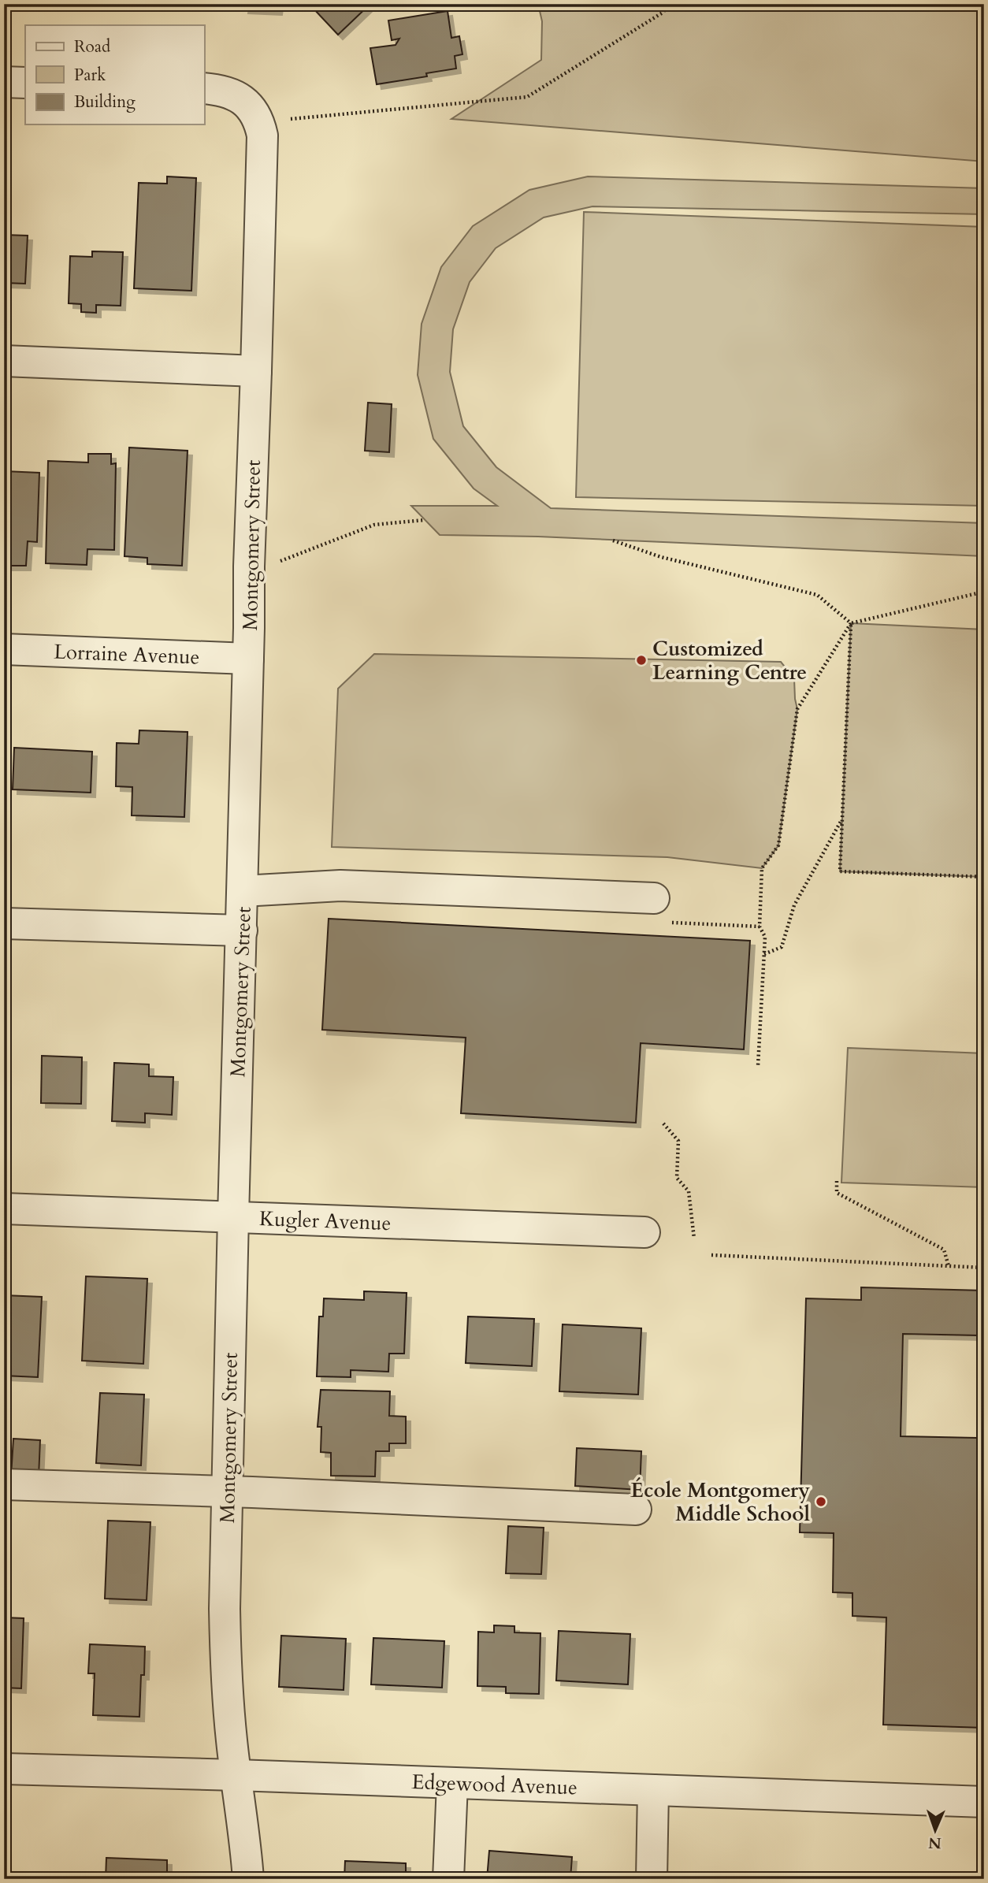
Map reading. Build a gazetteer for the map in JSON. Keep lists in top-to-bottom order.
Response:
{
  "streets": {
    "street": [
      "Montgomery Street",
      "Lorraine Avenue",
      "Kugler Avenue",
      "Edgewood Avenue"
    ]
  },
  "crossings": [
    ["Montgomery Street", "Lorraine Avenue"],
    ["Montgomery Street", "Kugler Avenue"],
    ["Montgomery Street", "Edgewood Avenue"]
  ],
  "places": ["Customized Learning Centre", "École Montgomery Middle School"],
  "legend": ["Road", "Park", "Building"],
  "north": "bottom"
}
